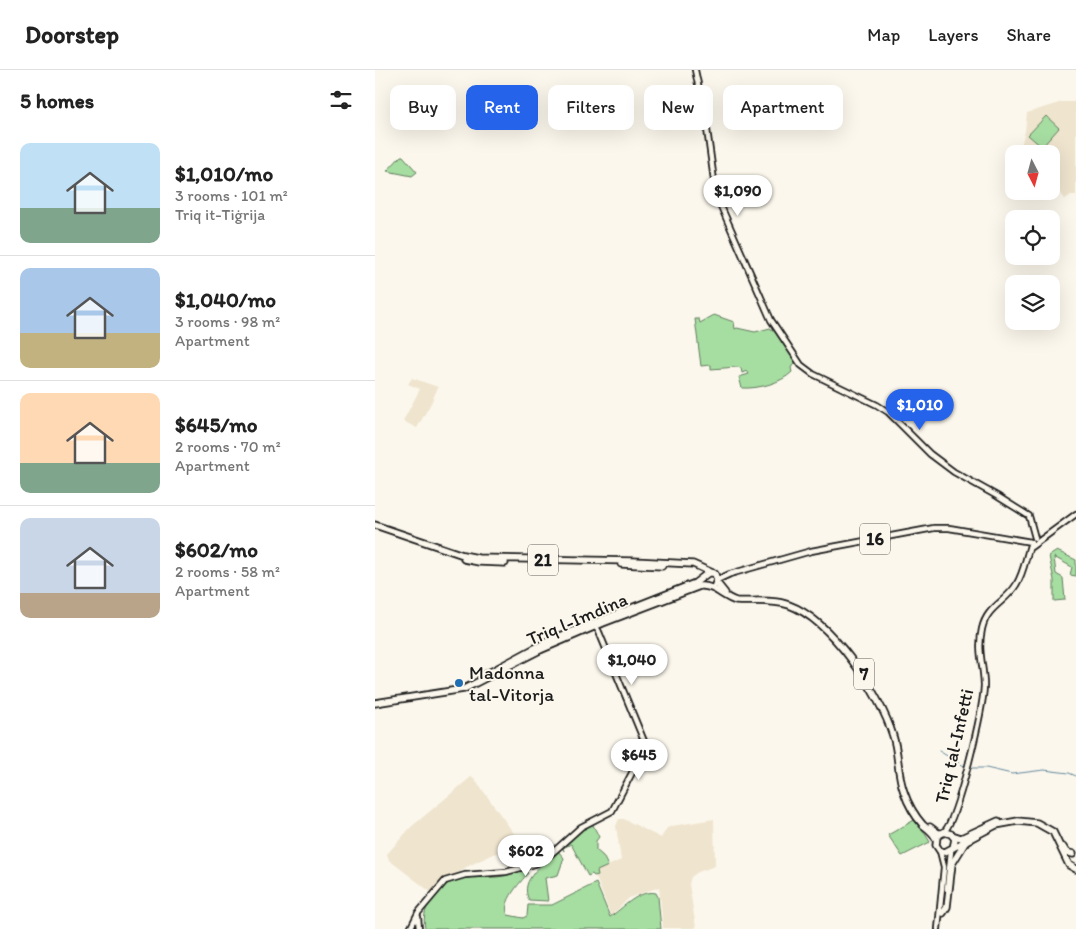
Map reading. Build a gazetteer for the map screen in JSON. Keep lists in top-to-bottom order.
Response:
{
  "streets": {
    "highway": ["21", "Triq l-Imdina", "7"],
    "main road": ["16", "Triq tal-Infetti"]
  },
  "crossings": [
    ["16", "Triq l-Imdina"],
    ["16", "7"],
    ["16", "Triq tal-Infetti"],
    ["Triq l-Imdina", "7"],
    ["7", "Triq tal-Infetti"]
  ],
  "places": ["Madonna tal-Vitorja"],
  "north": "bottom",
  "page": {
    "header": "Doorstep",
    "nav": ["Map", "Layers", "Share"],
    "heading": "5 homes",
    "chip": [
      "Buy",
      "Rent",
      "Filters",
      "New",
      "Apartment"
    ],
    "list": [
      {
        "name": "$1,010/mo",
        "note": "3 rooms · 101 m² · Triq it-Tiġrija"
      },
      {
        "name": "$1,040/mo",
        "note": "3 rooms · 98 m² · Apartment"
      },
      {
        "name": "$645/mo",
        "note": "2 rooms · 70 m² · Apartment"
      },
      {
        "name": "$602/mo",
        "note": "2 rooms · 58 m² · Apartment"
      }
    ],
    "price": [
      "$1,090",
      "$1,010",
      "$1,040",
      "$645",
      "$602"
    ]
  }
}
